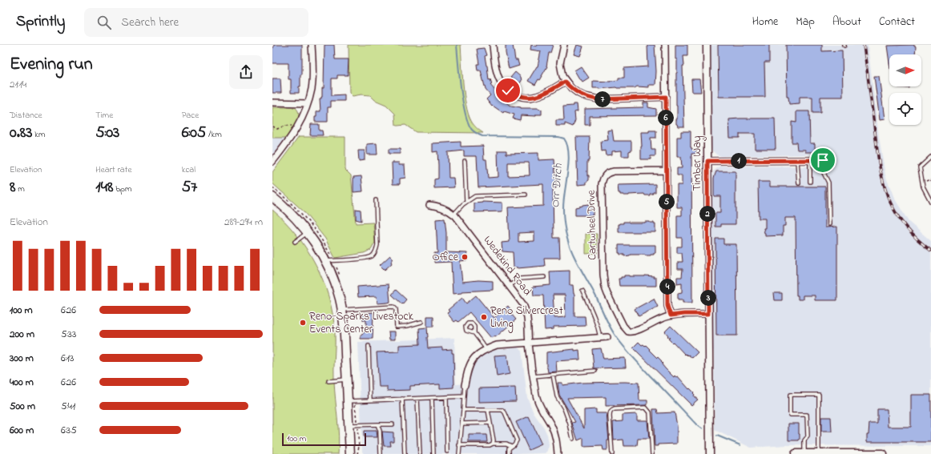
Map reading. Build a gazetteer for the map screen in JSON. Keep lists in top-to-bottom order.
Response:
{
  "streets": {
    "street": ["Timber Way", "Cartwheel Drive", "Wedekind Road"]
  },
  "water": ["Orr Ditch"],
  "places": ["Office", "Reno Silvercrest Living", "Reno-Sparks Livestock Events Center"],
  "scale_bar": "100 m",
  "north": "right",
  "page": {
    "header": "Sprintly",
    "search": "Search here",
    "nav": [
      "Home",
      "Map",
      "About",
      "Contact"
    ],
    "heading": ["Evening run", "21:14"],
    "pins": [
      "7",
      "6",
      "1",
      "5",
      "2",
      "4",
      "3"
    ],
    "stats": [
      ["Distance", "0.83 km"],
      ["Time", "5:03"],
      ["Pace", "6:05 /km"],
      ["Elevation", "8 m"],
      ["Heart rate", "148 bpm"],
      ["kcal", "57"]
    ],
    "chart": ["Elevation", "289–294 m"],
    "list": [
      {
        "name": "100 m",
        "note": "6:26"
      },
      {
        "name": "200 m",
        "note": "5:33"
      },
      {
        "name": "300 m",
        "note": "6:13"
      },
      {
        "name": "400 m",
        "note": "6:26"
      },
      {
        "name": "500 m",
        "note": "5:41"
      },
      {
        "name": "600 m",
        "note": "6:35"
      }
    ],
    "scale": "100 m"
  }
}
